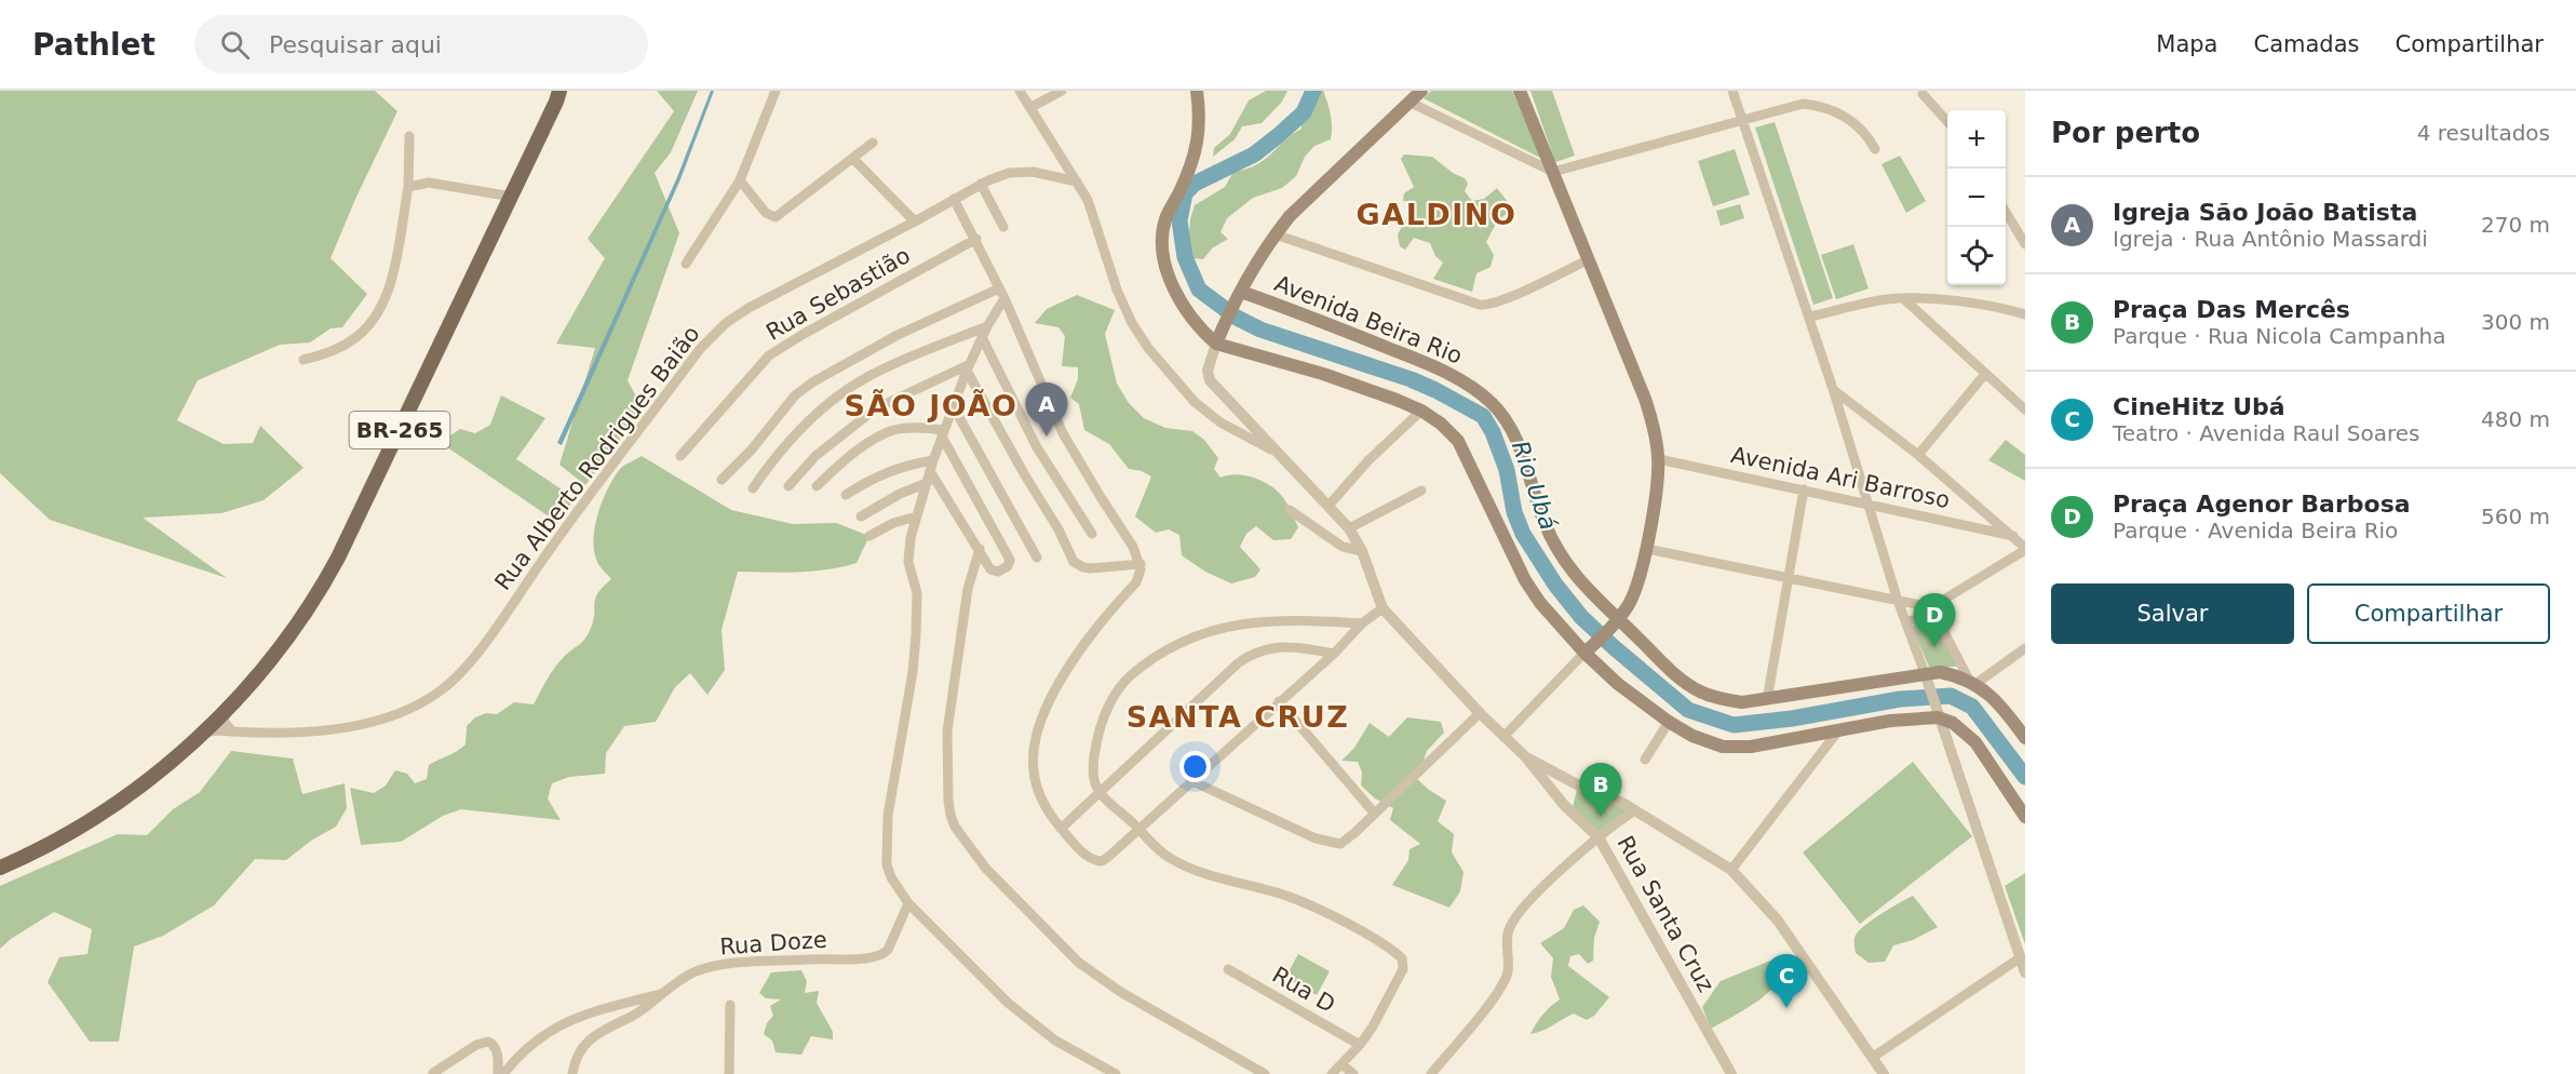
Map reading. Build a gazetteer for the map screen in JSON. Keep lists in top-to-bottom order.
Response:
{
  "streets": {
    "main road": ["Avenida Beira Rio", "BR-265"],
    "street": [
      "Rua Sebastião",
      "Rua Alberto Rodrigues Baião",
      "Avenida Ari Barroso",
      "Rua Santa Cruz",
      "Rua Doze",
      "Rua D"
    ]
  },
  "crossings": [
    ["BR-265", "Rua Alberto Rodrigues Baião"]
  ],
  "districts": ["GALDINO", "SÃO JOÃO", "SANTA CRUZ"],
  "water": ["Rio Ubá"],
  "page": {
    "header": "Pathlet",
    "search": "Pesquisar aqui",
    "nav": ["Mapa", "Camadas", "Compartilhar"],
    "heading": ["Por perto", "4 resultados"],
    "map_buttons": ["+", "−"],
    "list": [
      {
        "mark": "A",
        "name": "Igreja São João Batista",
        "note": "Igreja · Rua Antônio Massardi",
        "value": "270 m"
      },
      {
        "mark": "B",
        "name": "Praça Das Mercês",
        "note": "Parque · Rua Nicola Campanha",
        "value": "300 m"
      },
      {
        "mark": "C",
        "name": "CineHitz Ubá",
        "note": "Teatro · Avenida Raul Soares",
        "value": "480 m"
      },
      {
        "mark": "D",
        "name": "Praça Agenor Barbosa",
        "note": "Parque · Avenida Beira Rio",
        "value": "560 m"
      }
    ],
    "pins": [
      "A",
      "D",
      "B",
      "C"
    ],
    "buttons": ["Salvar", "Compartilhar"]
  }
}
